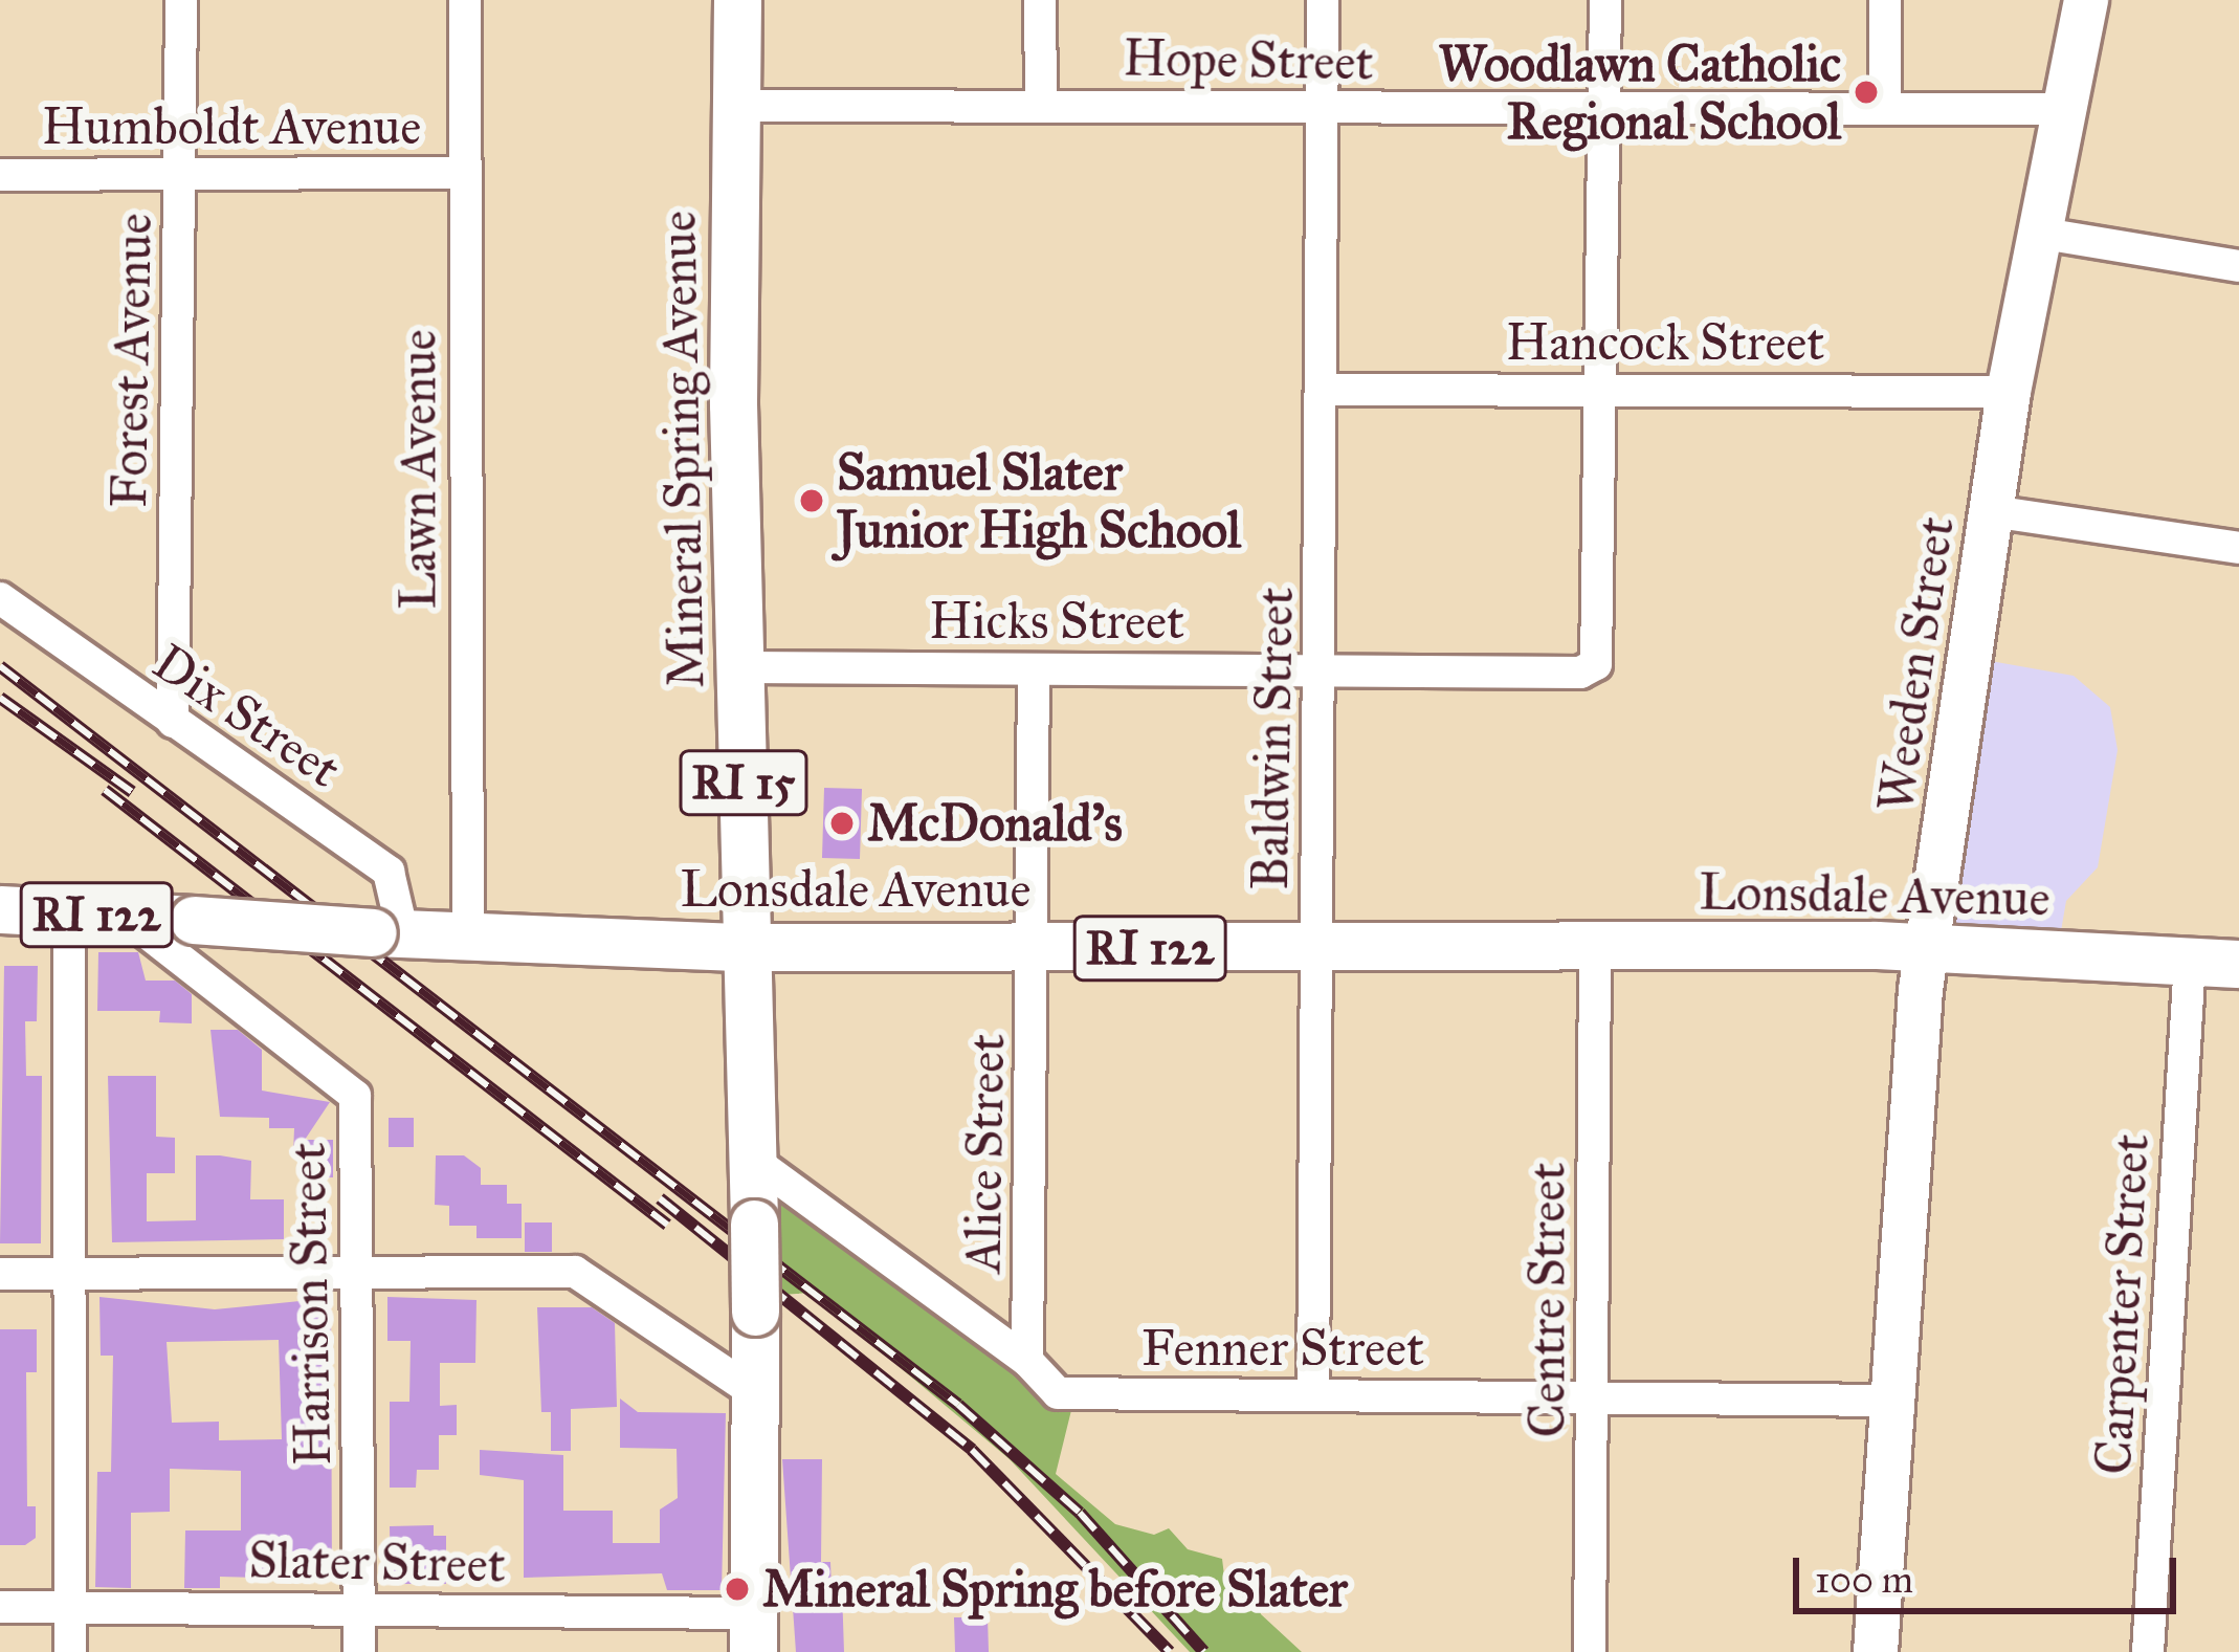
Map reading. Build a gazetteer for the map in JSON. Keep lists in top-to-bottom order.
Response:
{
  "streets": {
    "main road": [
      "Mineral Spring Avenue",
      "Weeden Street",
      "RI 15",
      "Lonsdale Avenue",
      "RI 122"
    ],
    "street": [
      "Hope Street",
      "Humboldt Avenue",
      "Hancock Street",
      "Forest Avenue",
      "Lawn Avenue",
      "Hicks Street",
      "Dix Street",
      "Baldwin Street",
      "Alice Street",
      "Centre Street",
      "Harrison Street",
      "Carpenter Street",
      "Fenner Street",
      "Slater Street"
    ]
  },
  "crossings": [
    ["Hope Street", "Mineral Spring Avenue"],
    ["Hope Street", "Weeden Street"],
    ["Hope Street", "Baldwin Street"],
    ["Humboldt Avenue", "Forest Avenue"],
    ["Humboldt Avenue", "Lawn Avenue"],
    ["Hancock Street", "Hicks Street"],
    ["Hancock Street", "Weeden Street"],
    ["Hancock Street", "Baldwin Street"],
    ["Forest Avenue", "Dix Street"],
    ["Mineral Spring Avenue", "Hicks Street"],
    ["Mineral Spring Avenue", "Lonsdale Avenue"],
    ["Mineral Spring Avenue", "Fenner Street"],
    ["Mineral Spring Avenue", "Slater Street"],
    ["Lawn Avenue", "Lonsdale Avenue"],
    ["Hicks Street", "Baldwin Street"],
    ["Hicks Street", "Alice Street"],
    ["Weeden Street", "Lonsdale Avenue"],
    ["Weeden Street", "Fenner Street"],
    ["Dix Street", "Lonsdale Avenue"],
    ["Baldwin Street", "Lonsdale Avenue"],
    ["Baldwin Street", "Fenner Street"],
    ["Lonsdale Avenue", "Alice Street"],
    ["Lonsdale Avenue", "Centre Street"],
    ["Lonsdale Avenue", "Harrison Street"],
    ["Lonsdale Avenue", "Carpenter Street"],
    ["Alice Street", "Fenner Street"],
    ["Centre Street", "Fenner Street"],
    ["Harrison Street", "Slater Street"]
  ],
  "places": [
    "Woodlawn Catholic Regional School",
    "Samuel Slater Junior High School",
    "McDonald's",
    "Mineral Spring before Slater"
  ],
  "scale_bar": "100 m"
}
